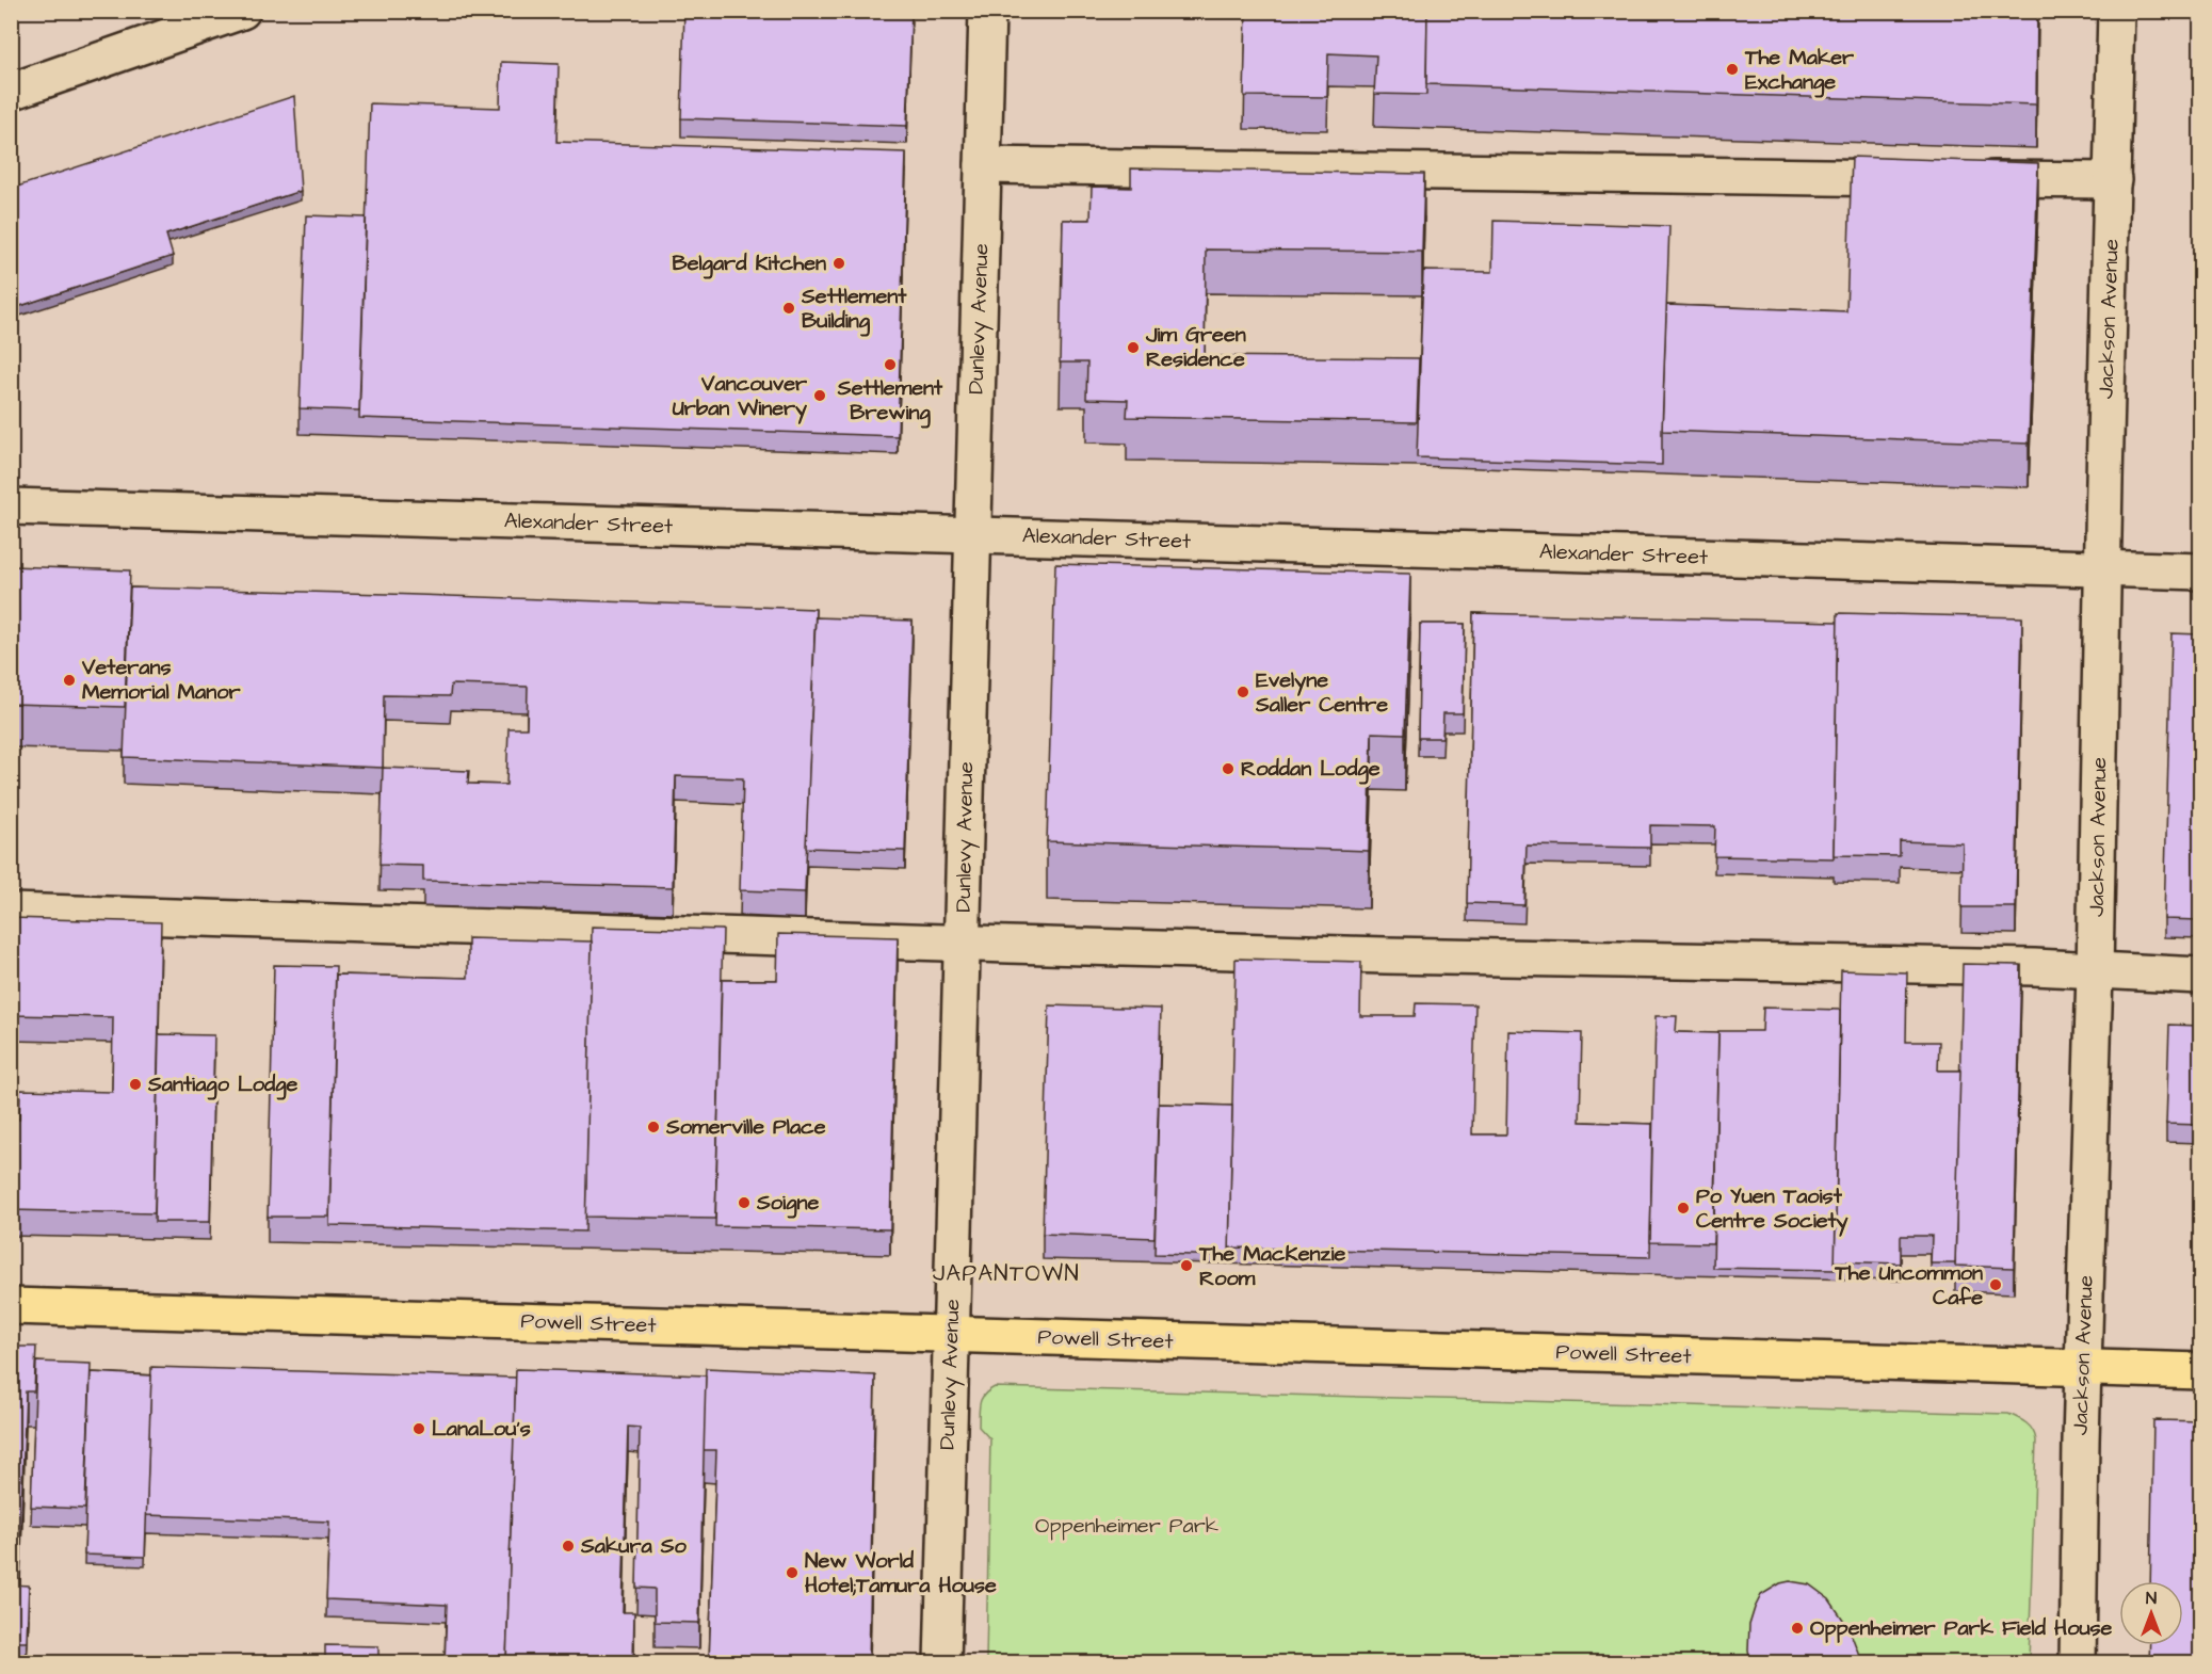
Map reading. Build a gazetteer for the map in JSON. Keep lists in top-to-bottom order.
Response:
{
  "streets": {
    "main road": ["Powell Street"],
    "street": ["Dunlevy Avenue", "Jackson Avenue", "Alexander Street"]
  },
  "crossings": [
    ["Dunlevy Avenue", "Alexander Street"],
    ["Dunlevy Avenue", "Powell Street"],
    ["Jackson Avenue", "Alexander Street"],
    ["Jackson Avenue", "Powell Street"]
  ],
  "districts": ["JAPANTOWN"],
  "parks": ["Oppenheimer Park"],
  "places": [
    "The Maker Exchange",
    "Belgard Kitchen",
    "Settlement Building",
    "Jim Green Residence",
    "Settlement Brewing",
    "Vancouver Urban Winery",
    "Veterans Memorial Manor",
    "Evelyne Saller Centre",
    "Roddan Lodge",
    "Santiago Lodge",
    "Somerville Place",
    "Soigne",
    "Po Yuen Taoist Centre Society",
    "The MacKenzie Room",
    "The Uncommon Cafe",
    "LanaLou's",
    "Sakura So",
    "New World Hotel;Tamura House",
    "Oppenheimer Park Field House"
  ],
  "north": "top"
}
